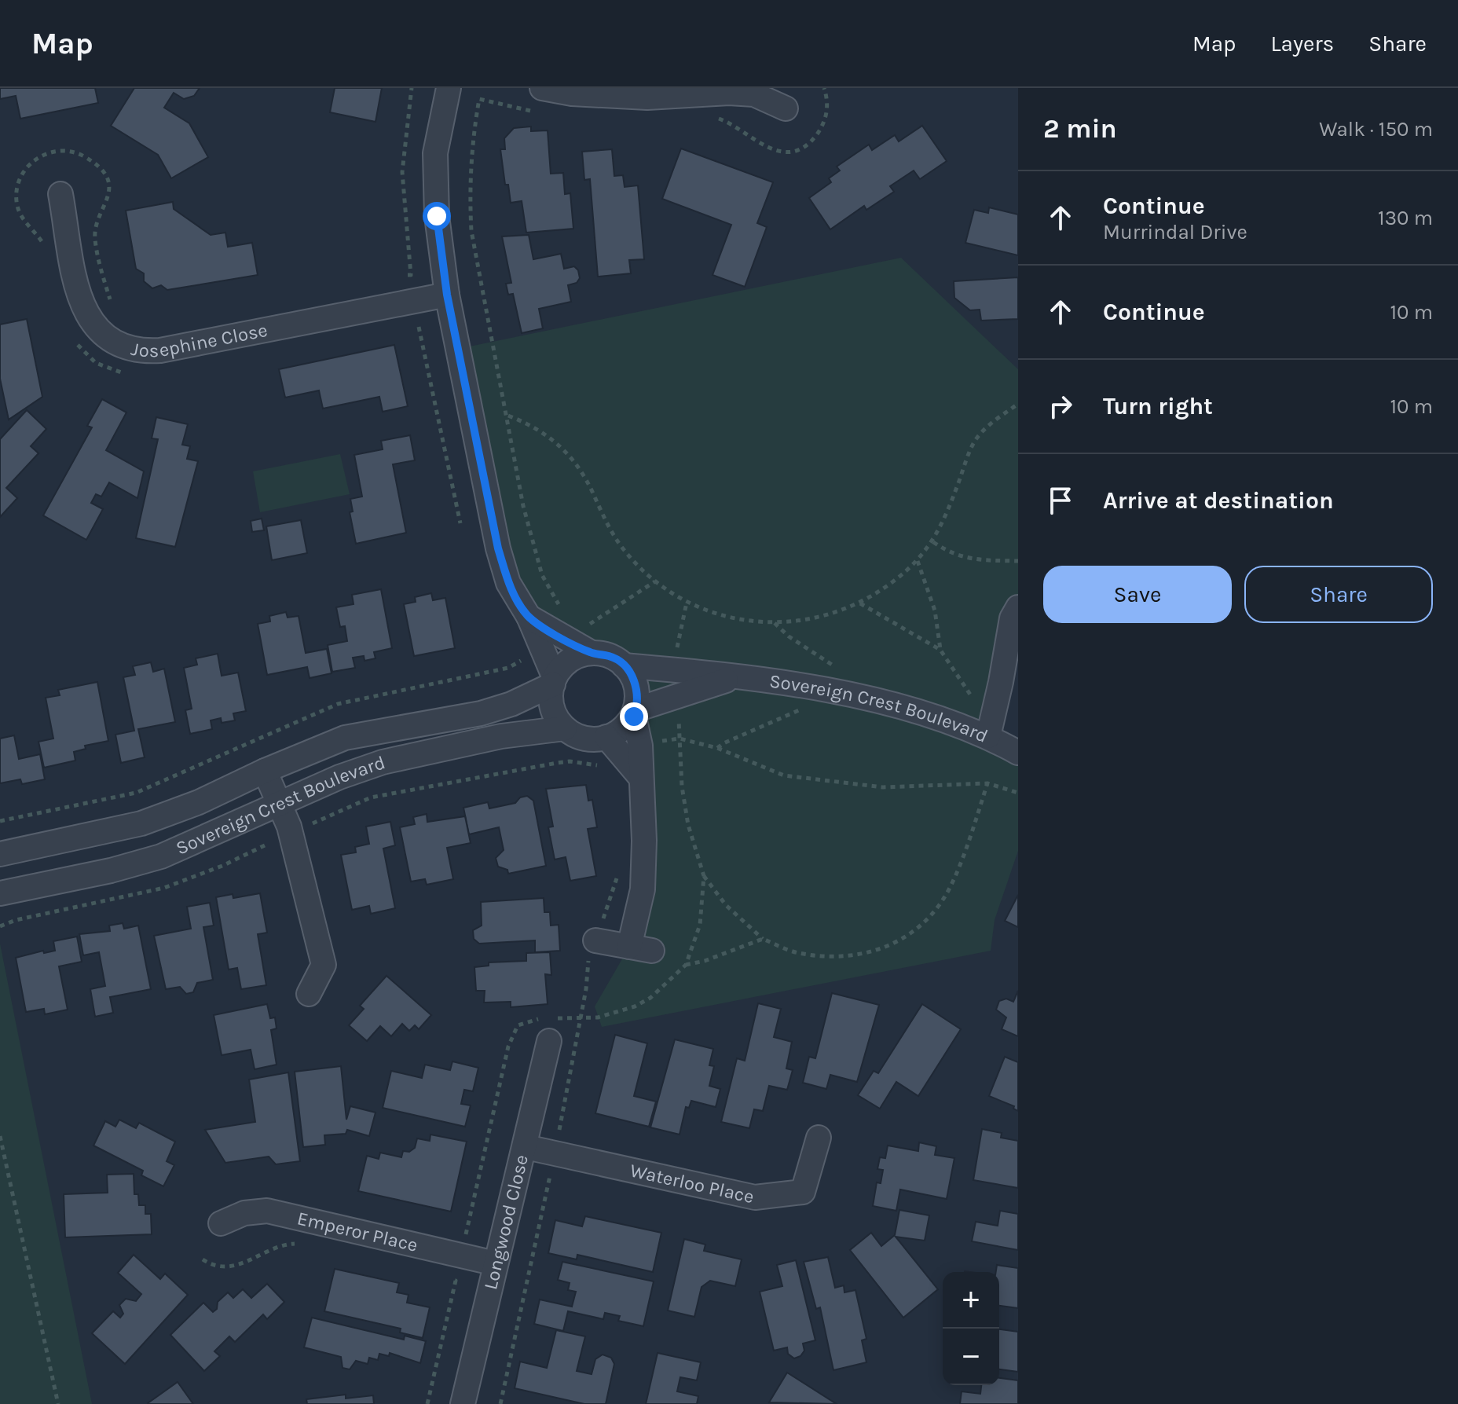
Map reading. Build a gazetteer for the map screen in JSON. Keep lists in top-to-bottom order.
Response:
{
  "streets": {
    "street": [
      "Josephine Close",
      "Sovereign Crest Boulevard",
      "Waterloo Place",
      "Longwood Close",
      "Emperor Place"
    ]
  },
  "crossings": [
    ["Waterloo Place", "Longwood Close"],
    ["Longwood Close", "Emperor Place"]
  ],
  "page": {
    "header": "Map",
    "nav": ["Map", "Layers", "Share"],
    "heading": ["2 min", "Walk · 150 m"],
    "list": [
      ["Continue", "Murrindal Drive", "130 m"],
      ["Continue", "10 m"],
      ["Turn right", "10 m"],
      "Arrive at destination"
    ],
    "buttons": ["Save", "Share"],
    "map_buttons": ["+", "−"]
  }
}
